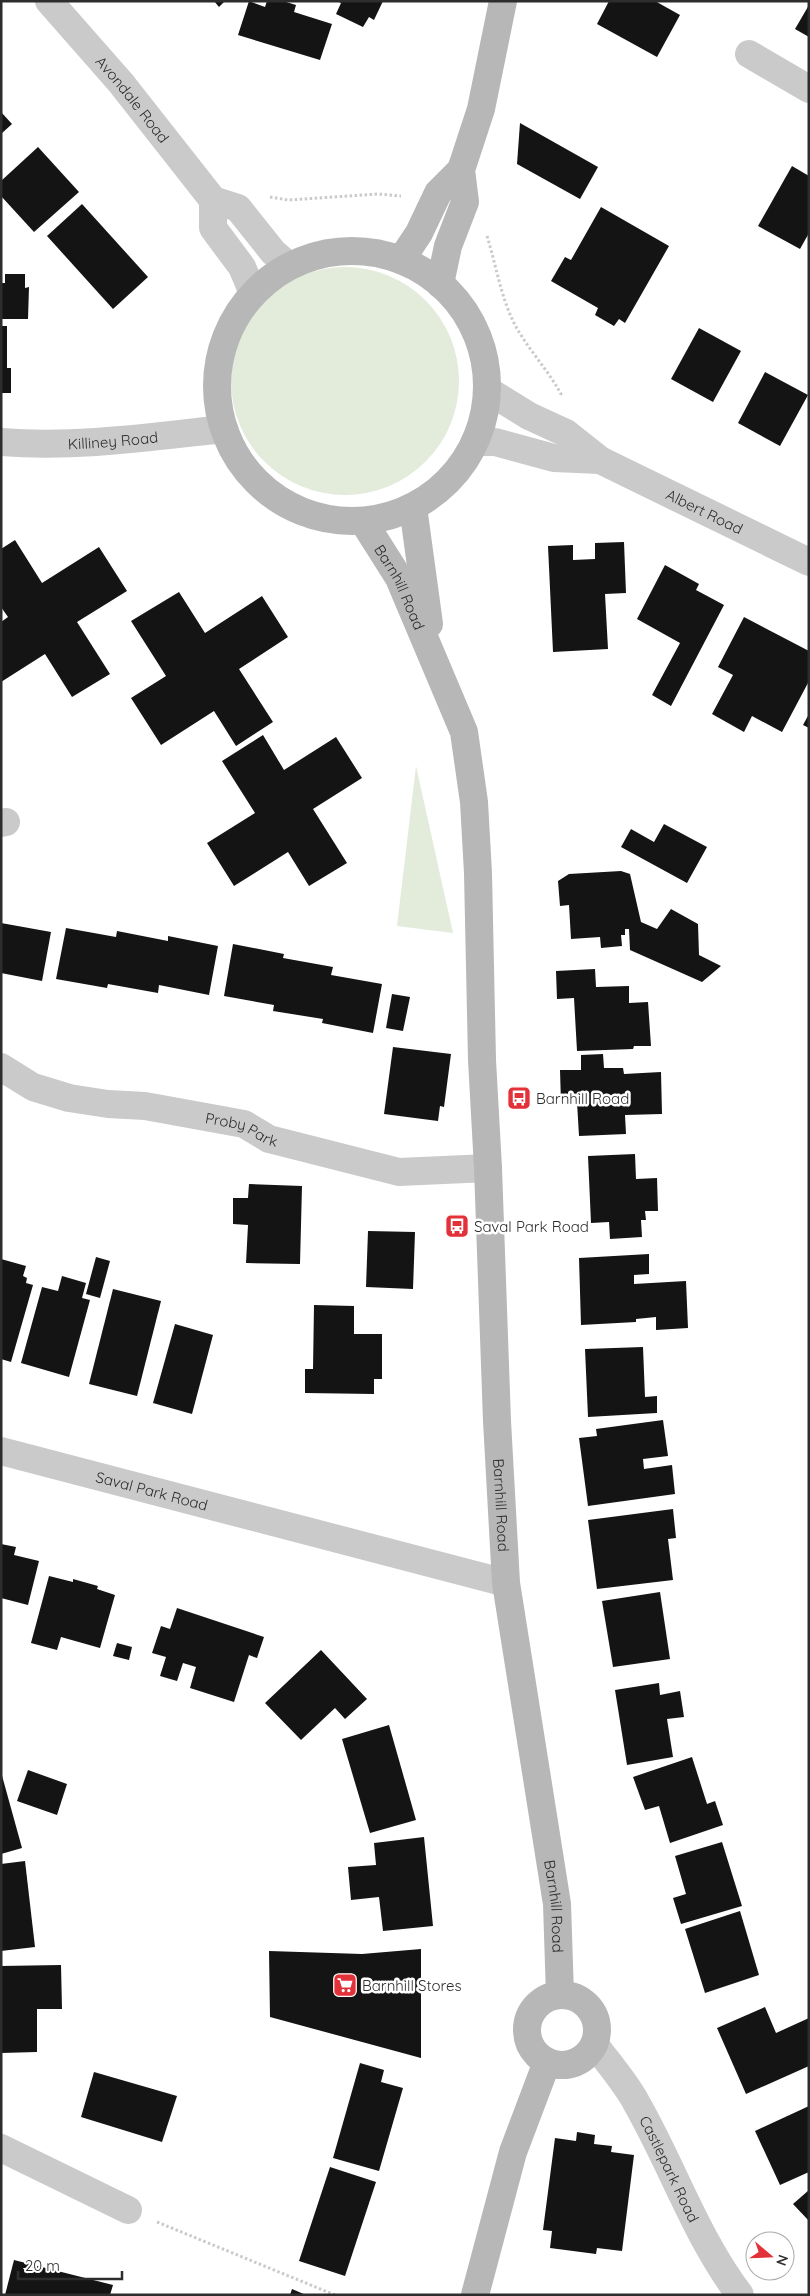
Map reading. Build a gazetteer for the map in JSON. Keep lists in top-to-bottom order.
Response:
{
  "streets": {
    "main road": ["Barnhill Road"],
    "street": [
      "Avondale Road",
      "Killiney Road",
      "Albert Road",
      "Proby Park",
      "Saval Park Road",
      "Castlepark Road"
    ]
  },
  "crossings": [
    ["Barnhill Road", "Proby Park"],
    ["Barnhill Road", "Saval Park Road"],
    ["Barnhill Road", "Castlepark Road"]
  ],
  "places": {
    "bus stop": ["Barnhill Road", "Saval Park Road"],
    "supermarket": ["Barnhill Stores"]
  },
  "scale_bar": "20 m",
  "north": "right"
}
